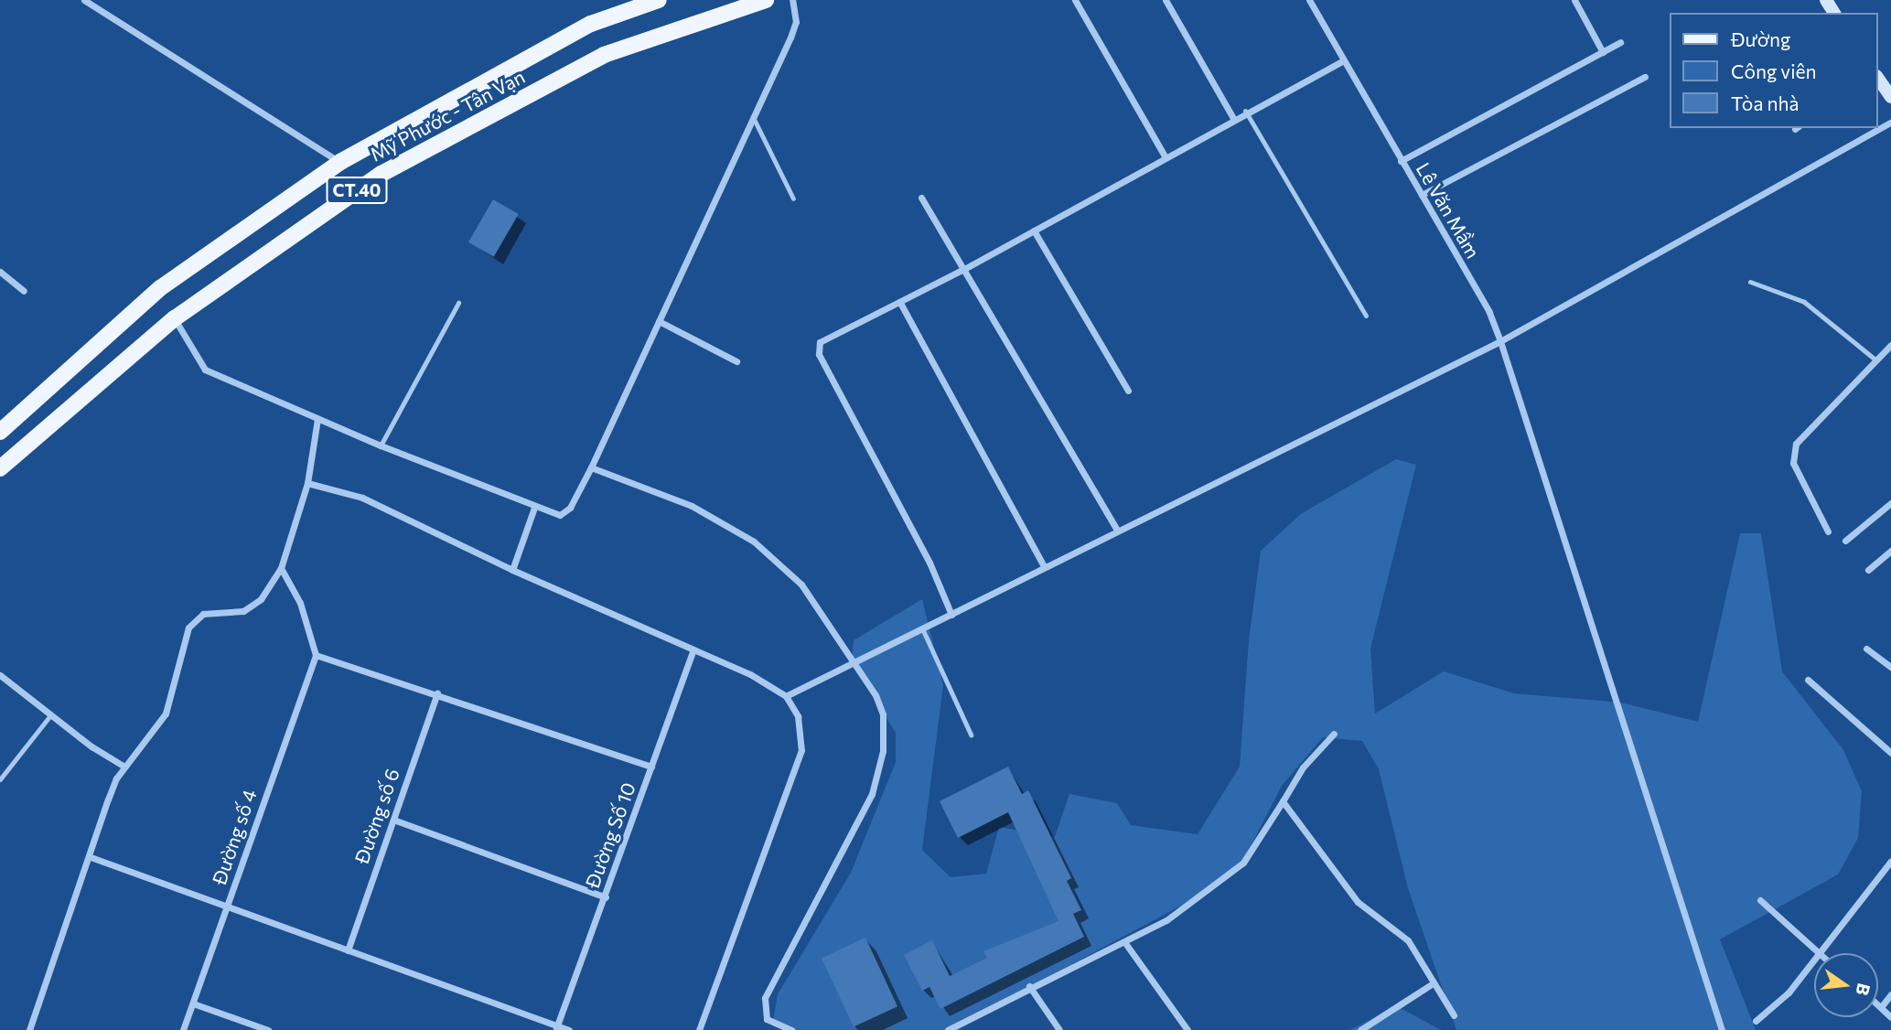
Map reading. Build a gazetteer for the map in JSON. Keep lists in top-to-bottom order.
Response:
{
  "streets": {
    "main road": ["Mỹ Phước - Tân Vạn", "CT.40"],
    "street": [
      "Lê Văn Mầm",
      "Đường số 6",
      "Đường Số 10",
      "Đường số 4"
    ]
  },
  "legend": ["Đường", "Công viên", "Tòa nhà"],
  "north": "right"
}
